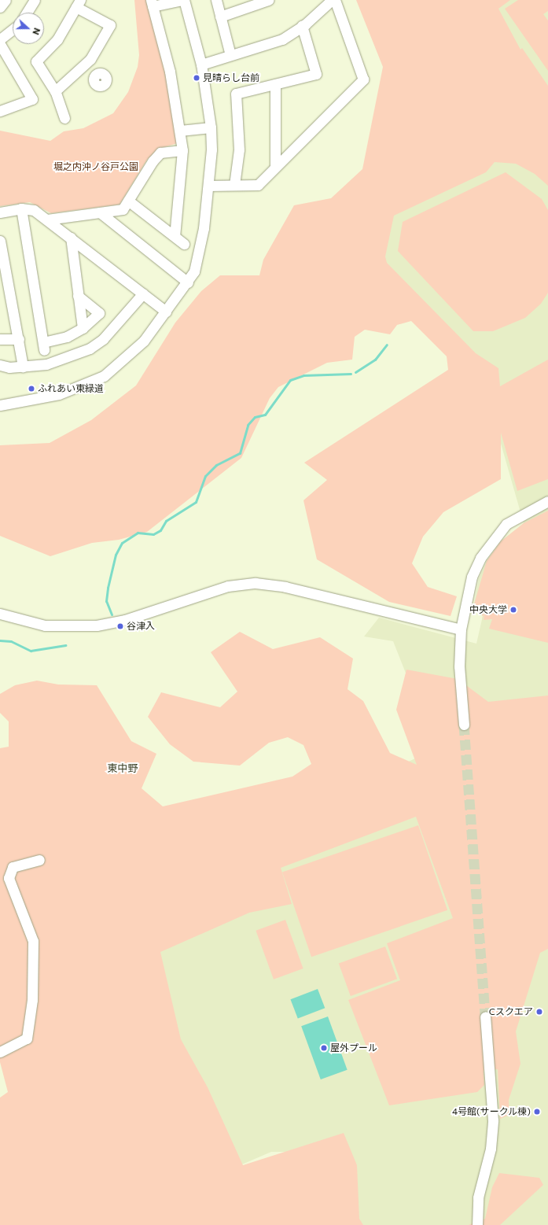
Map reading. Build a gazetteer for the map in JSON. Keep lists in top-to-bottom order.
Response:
{
  "districts": ["東中野"],
  "parks": ["堀之内沖ノ谷戸公園"],
  "places": [
    "見晴らし台前",
    "ふれあい東緑道",
    "中央大学",
    "谷津入",
    "Cスクエア",
    "屋外プール",
    "4号館(サークル棟)"
  ],
  "north": "right"
}
